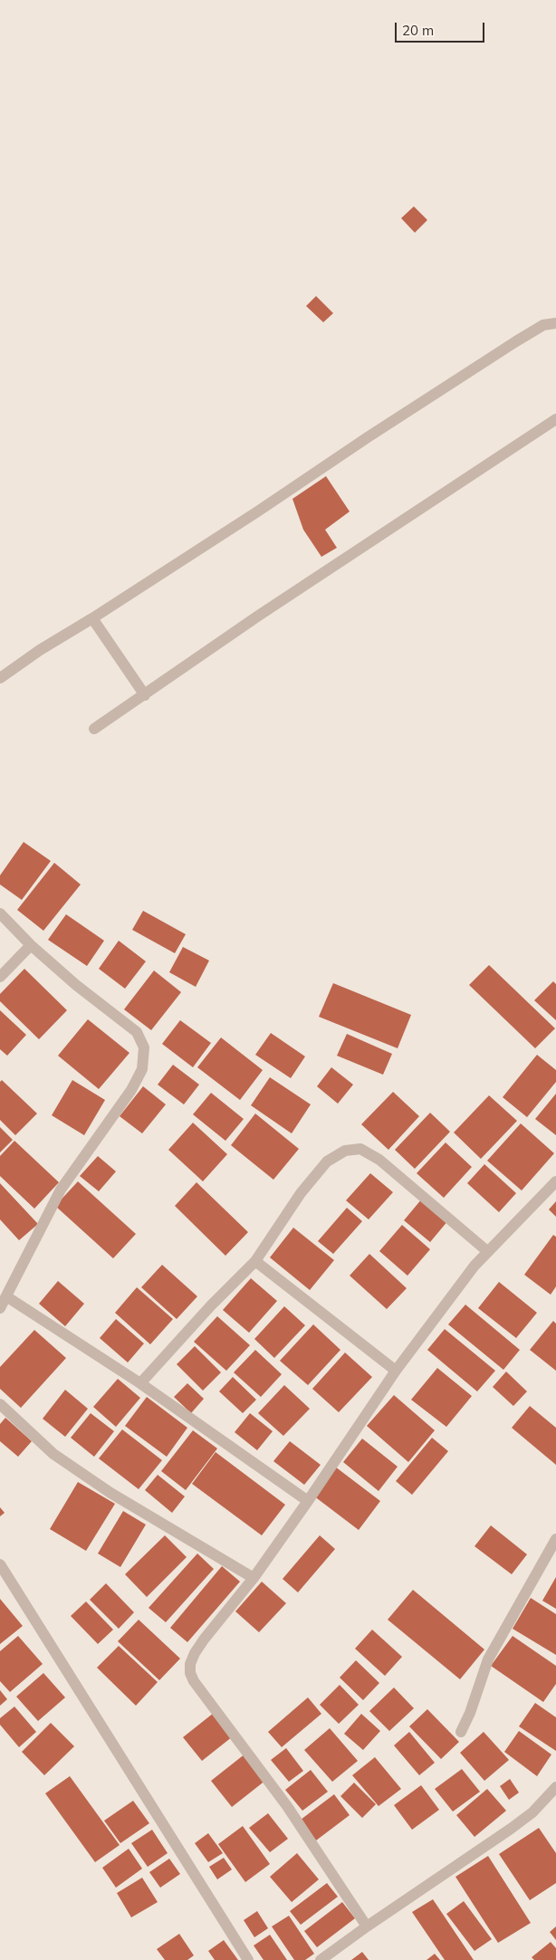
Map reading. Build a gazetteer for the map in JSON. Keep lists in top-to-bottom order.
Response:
{
  "scale_bar": "20 m"
}
